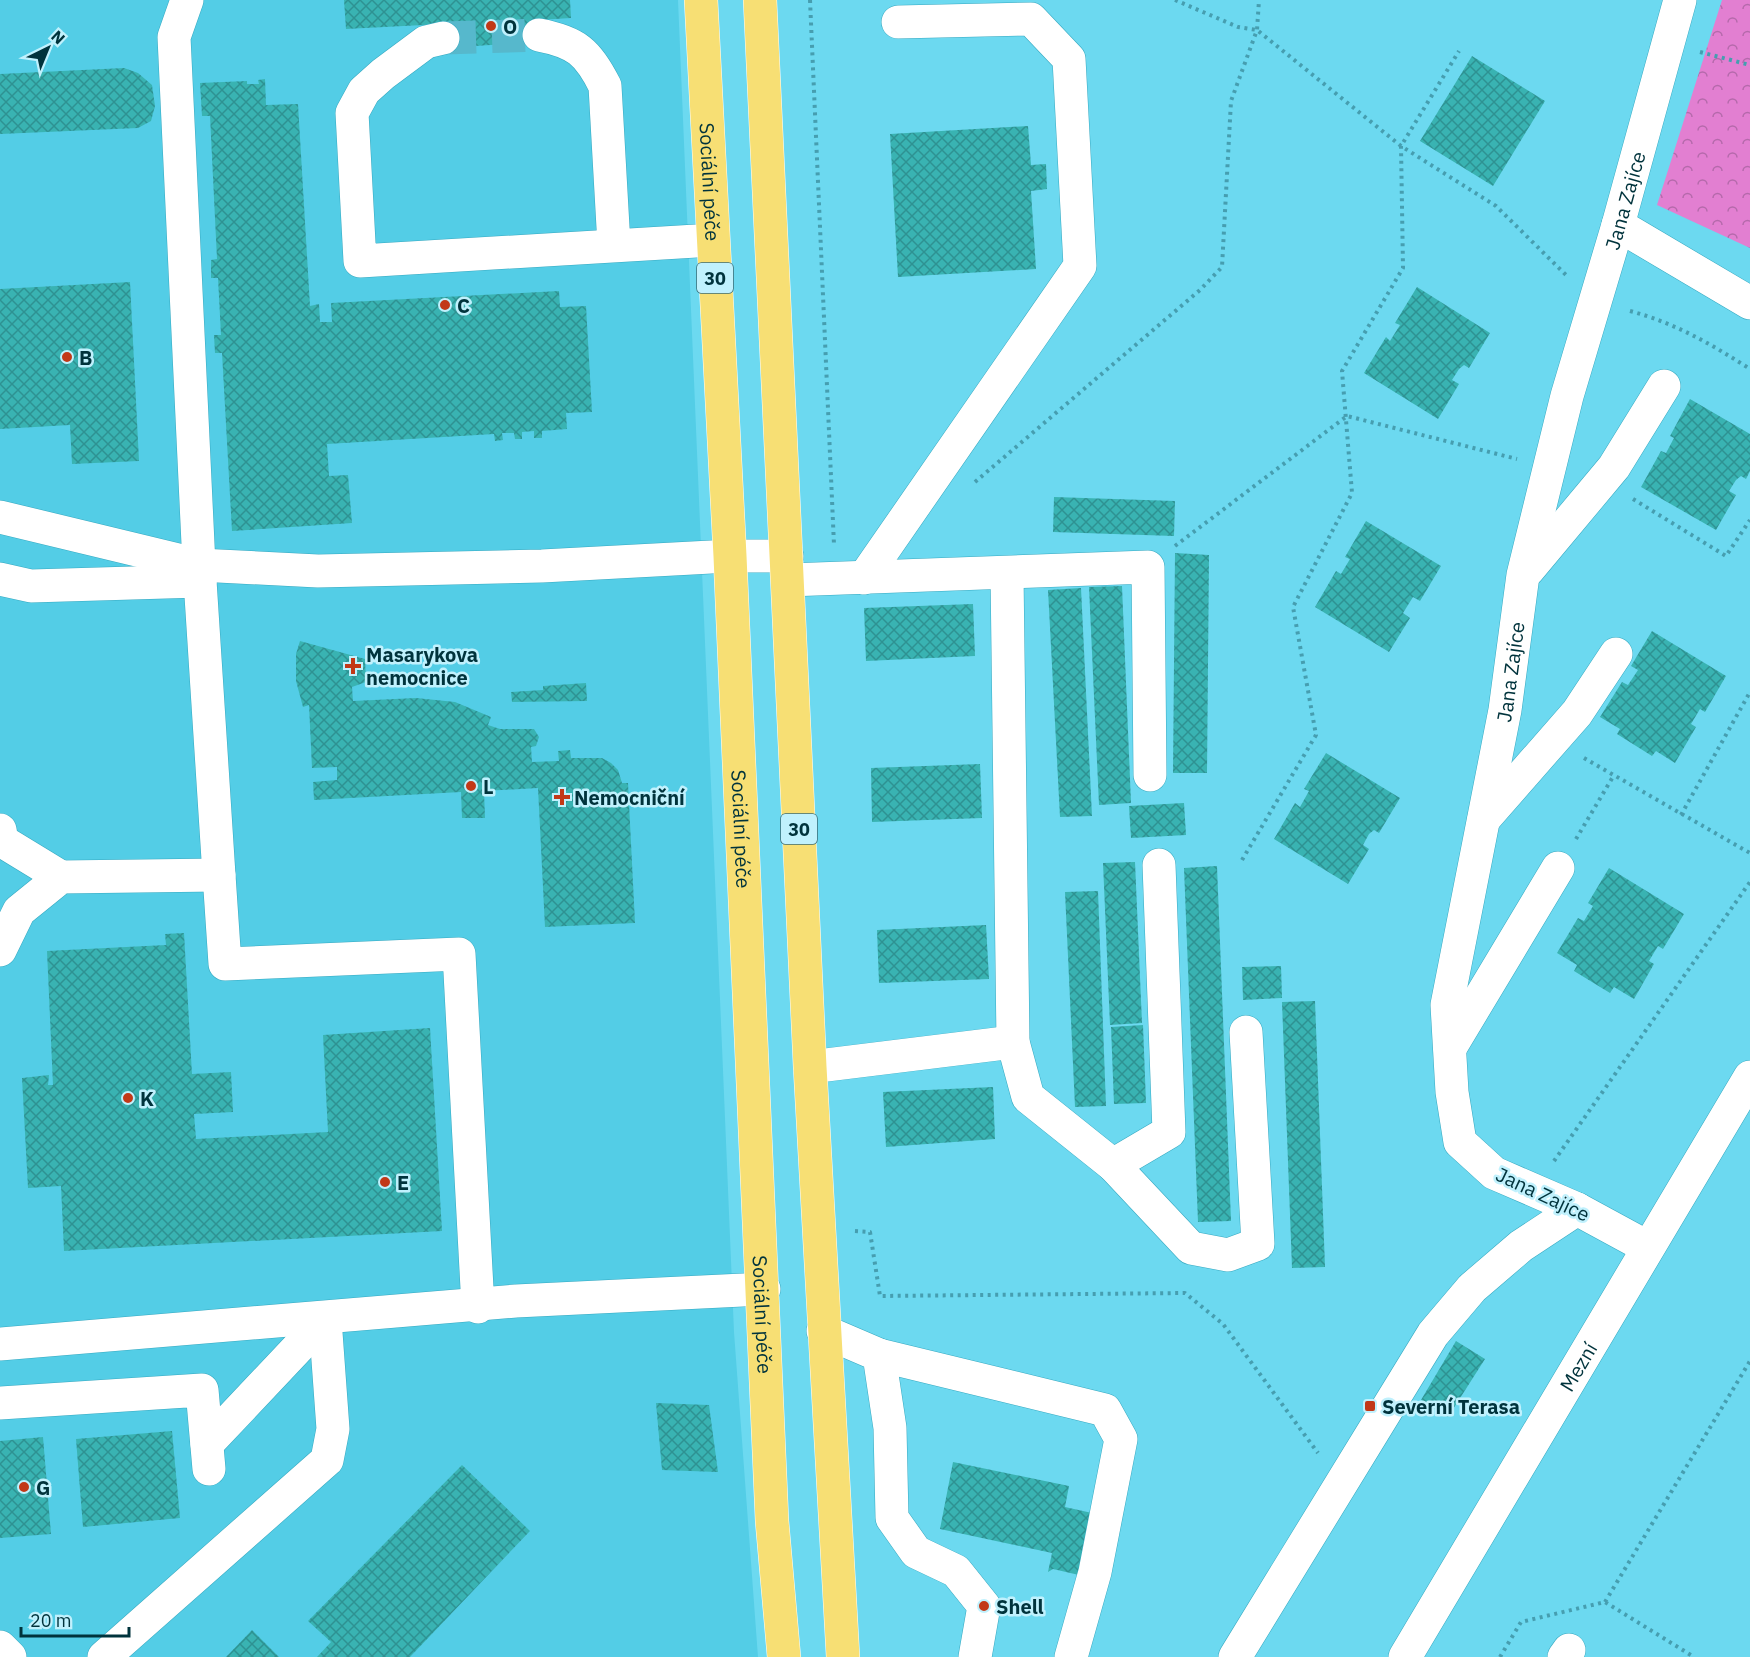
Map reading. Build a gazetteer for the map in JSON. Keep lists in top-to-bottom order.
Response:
{
  "streets": {
    "main road": ["Sociální péče", "30"],
    "street": ["Jana Zajíce", "Mezní"]
  },
  "crossings": [
    ["Jana Zajíce", "Mezní"]
  ],
  "places": {
    "other": [
      "O",
      "C",
      "B",
      "L",
      "K",
      "E",
      "G",
      "Shell"
    ],
    "health": ["Masarykova nemocnice", "Nemocniční"],
    "transit": ["Severní Terasa"]
  },
  "scale_bar": "20 m",
  "north": "top right"
}
